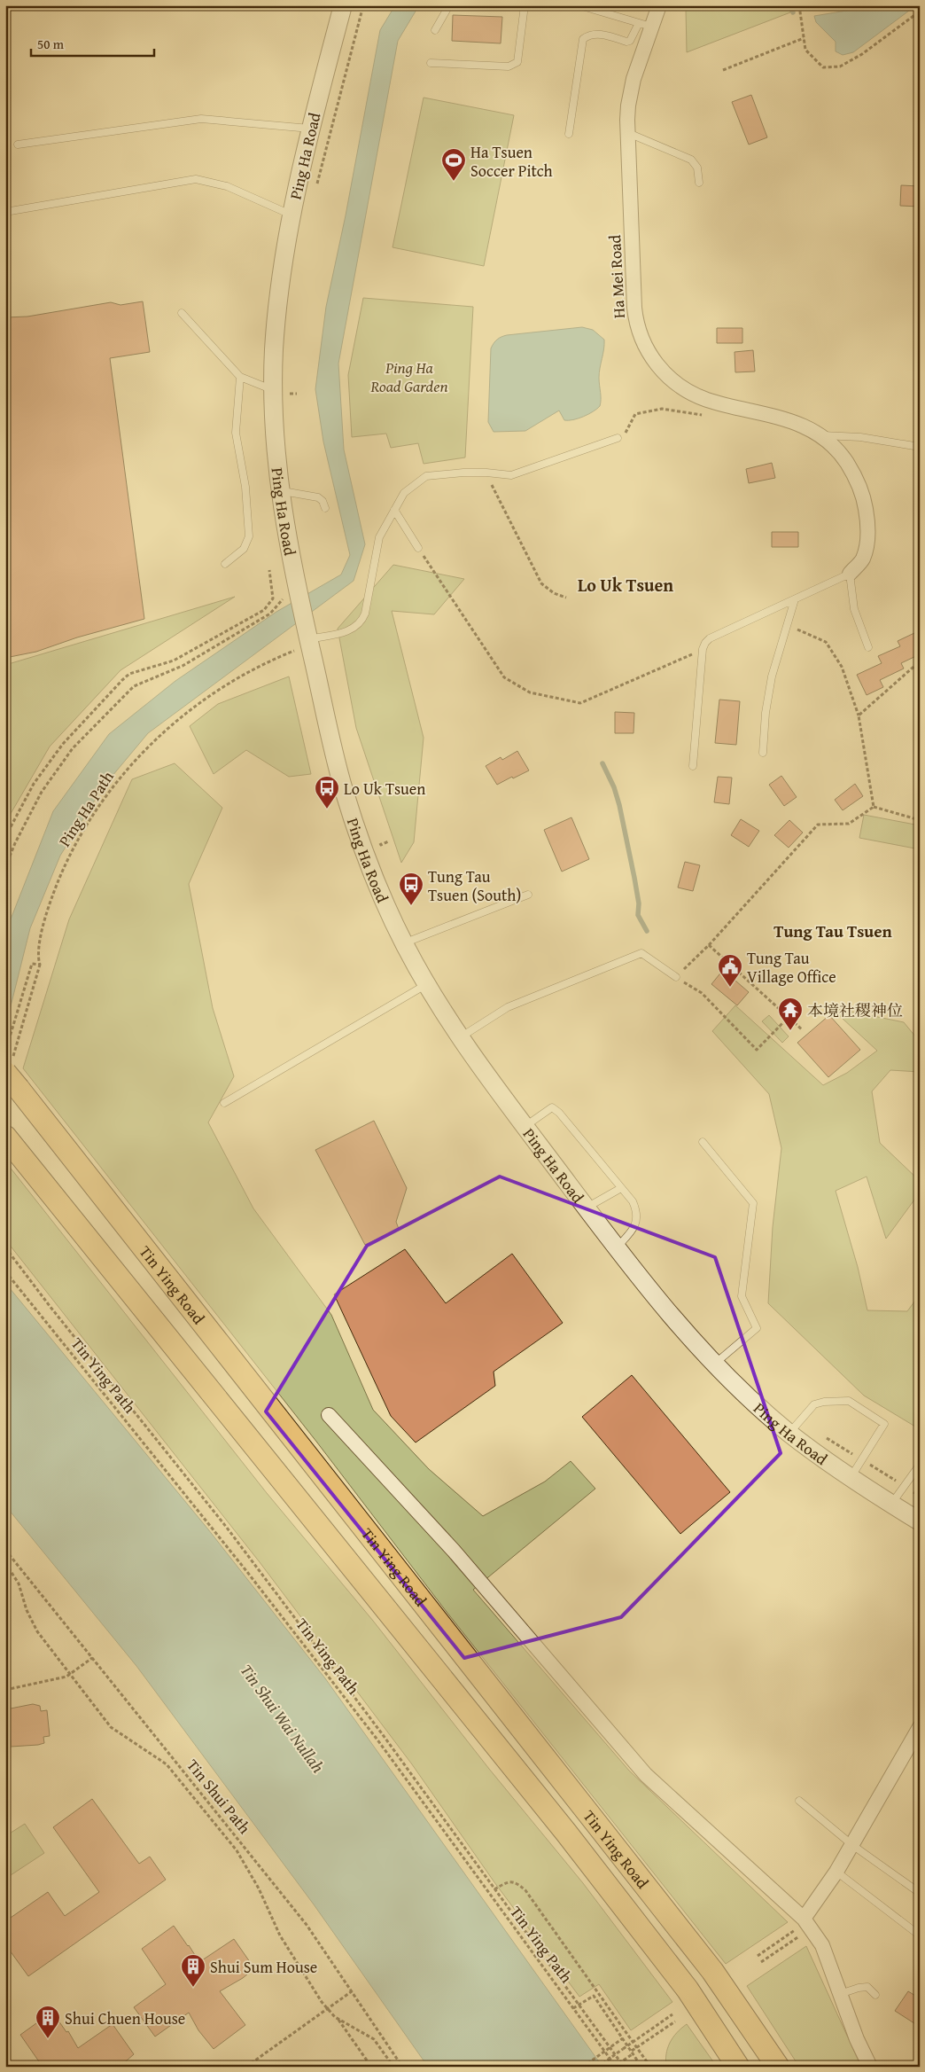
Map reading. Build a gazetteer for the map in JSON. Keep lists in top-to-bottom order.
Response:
{
  "streets": {
    "main road": ["Tin Ying Road"],
    "street": ["Ping Ha Road", "Ha Mei Road"],
    "path": ["Ping Ha Path", "Tin Ying Path", "Tin Shui Path"]
  },
  "crossings": [
    ["Ping Ha Path", "Tin Ying Road"]
  ],
  "districts": ["Lo Uk Tsuen", "Tung Tau Tsuen"],
  "water": ["Tin Shui Wai Nullah"],
  "parks": ["Ping Ha Road Garden"],
  "places": {
    "sports": ["Ha Tsuen Soccer Pitch"],
    "bus stop": ["Lo Uk Tsuen", "Tung Tau Tsuen (South)"],
    "public building": ["Tung Tau Village Office"],
    "temple": ["本境社稷神位"],
    "building": ["Shui Sum House", "Shui Chuen House"]
  },
  "scale_bar": "50 m"
}
